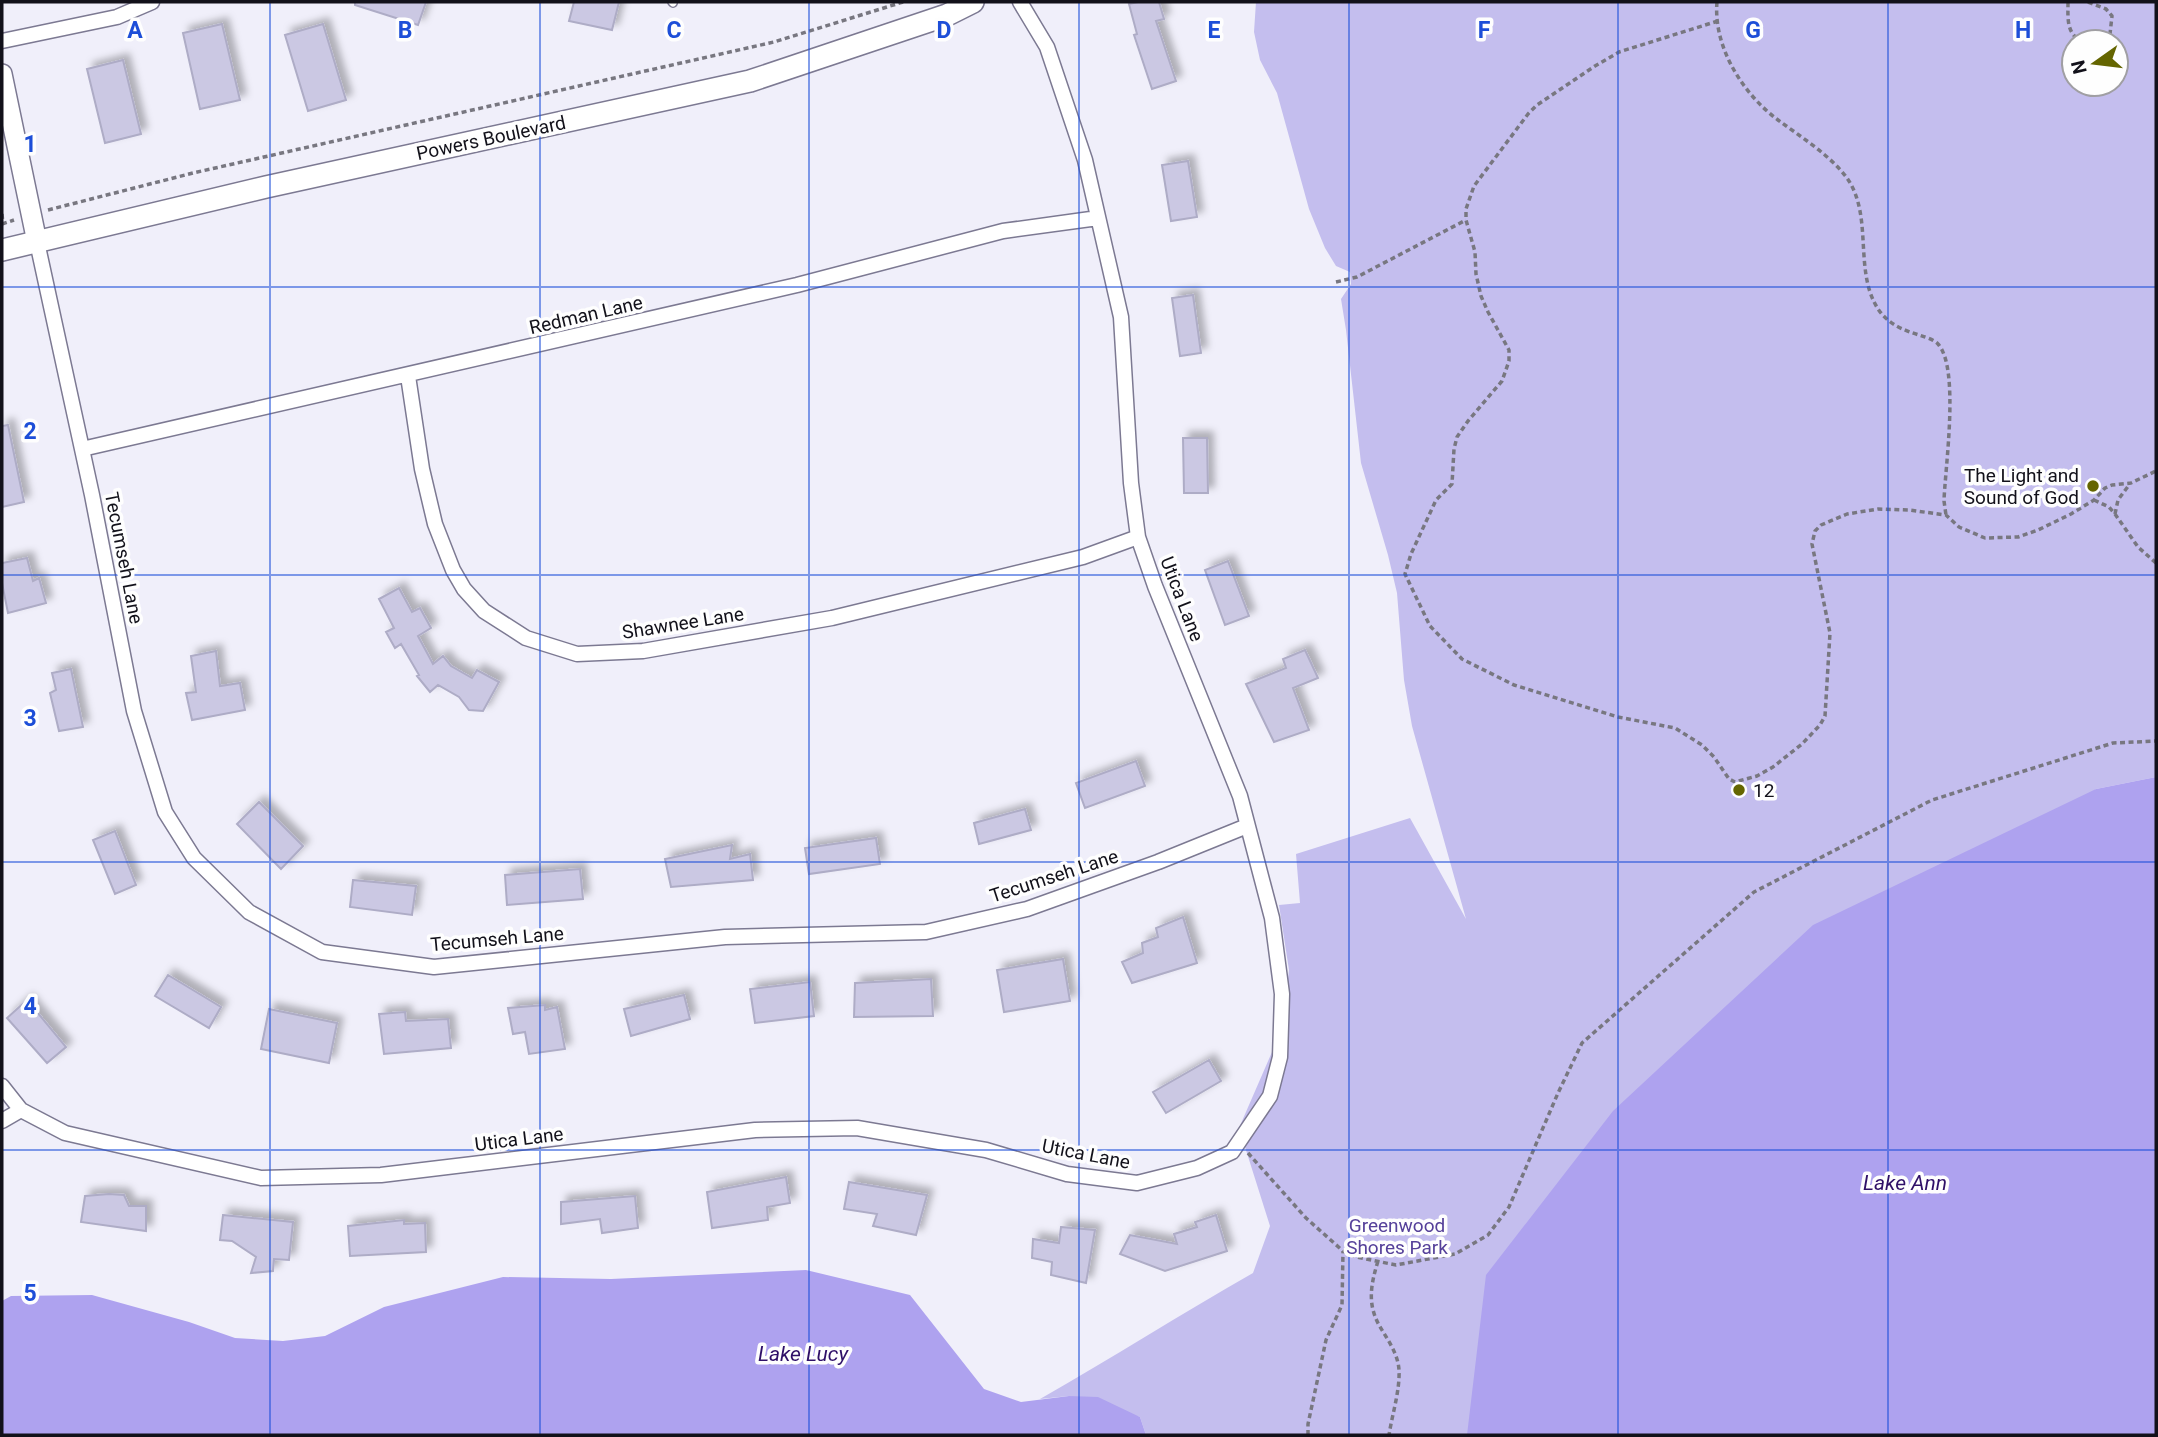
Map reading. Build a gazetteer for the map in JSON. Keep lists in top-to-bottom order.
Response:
{
  "streets": {
    "main road": ["Powers Boulevard"],
    "street": [
      "Redman Lane",
      "Tecumseh Lane",
      "Utica Lane",
      "Shawnee Lane"
    ]
  },
  "crossings": [
    ["Powers Boulevard", "Tecumseh Lane"],
    ["Redman Lane", "Tecumseh Lane"],
    ["Redman Lane", "Utica Lane"],
    ["Redman Lane", "Shawnee Lane"],
    ["Tecumseh Lane", "Utica Lane"],
    ["Utica Lane", "Shawnee Lane"]
  ],
  "water": ["Lake Ann", "Lake Lucy"],
  "parks": ["Greenwood Shores Park"],
  "places": ["The Light and Sound of God", "12"],
  "north": "left",
  "grid": {
    "columns": [
      "A",
      "B",
      "C",
      "D",
      "E",
      "F",
      "G",
      "H"
    ],
    "rows": [
      "1",
      "2",
      "3",
      "4",
      "5"
    ]
  }
}
